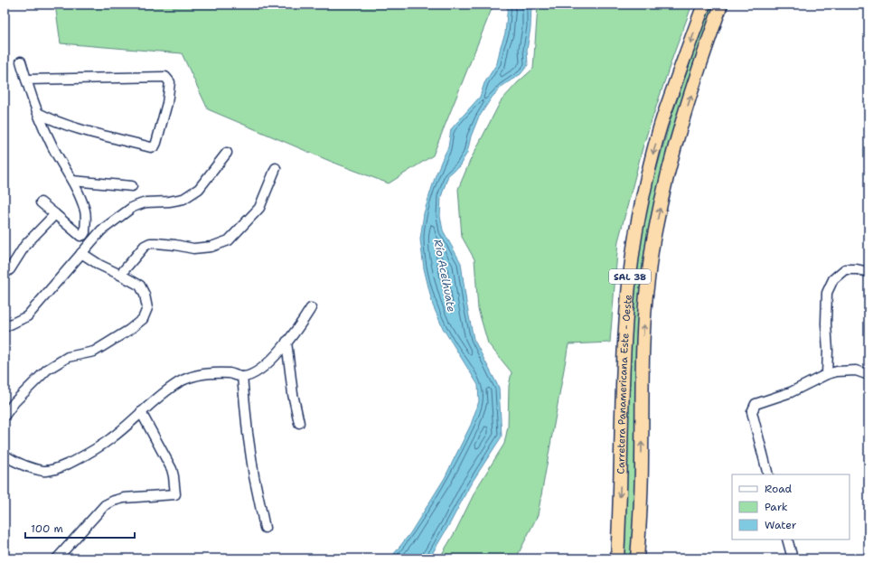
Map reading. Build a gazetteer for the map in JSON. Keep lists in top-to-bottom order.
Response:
{
  "streets": {
    "highway": ["SAL 38", "Carretera Panamericana Este - Oeste"]
  },
  "water": ["Río Acelhuate"],
  "legend": ["Road", "Park", "Water"],
  "scale_bar": "100 m"
}
